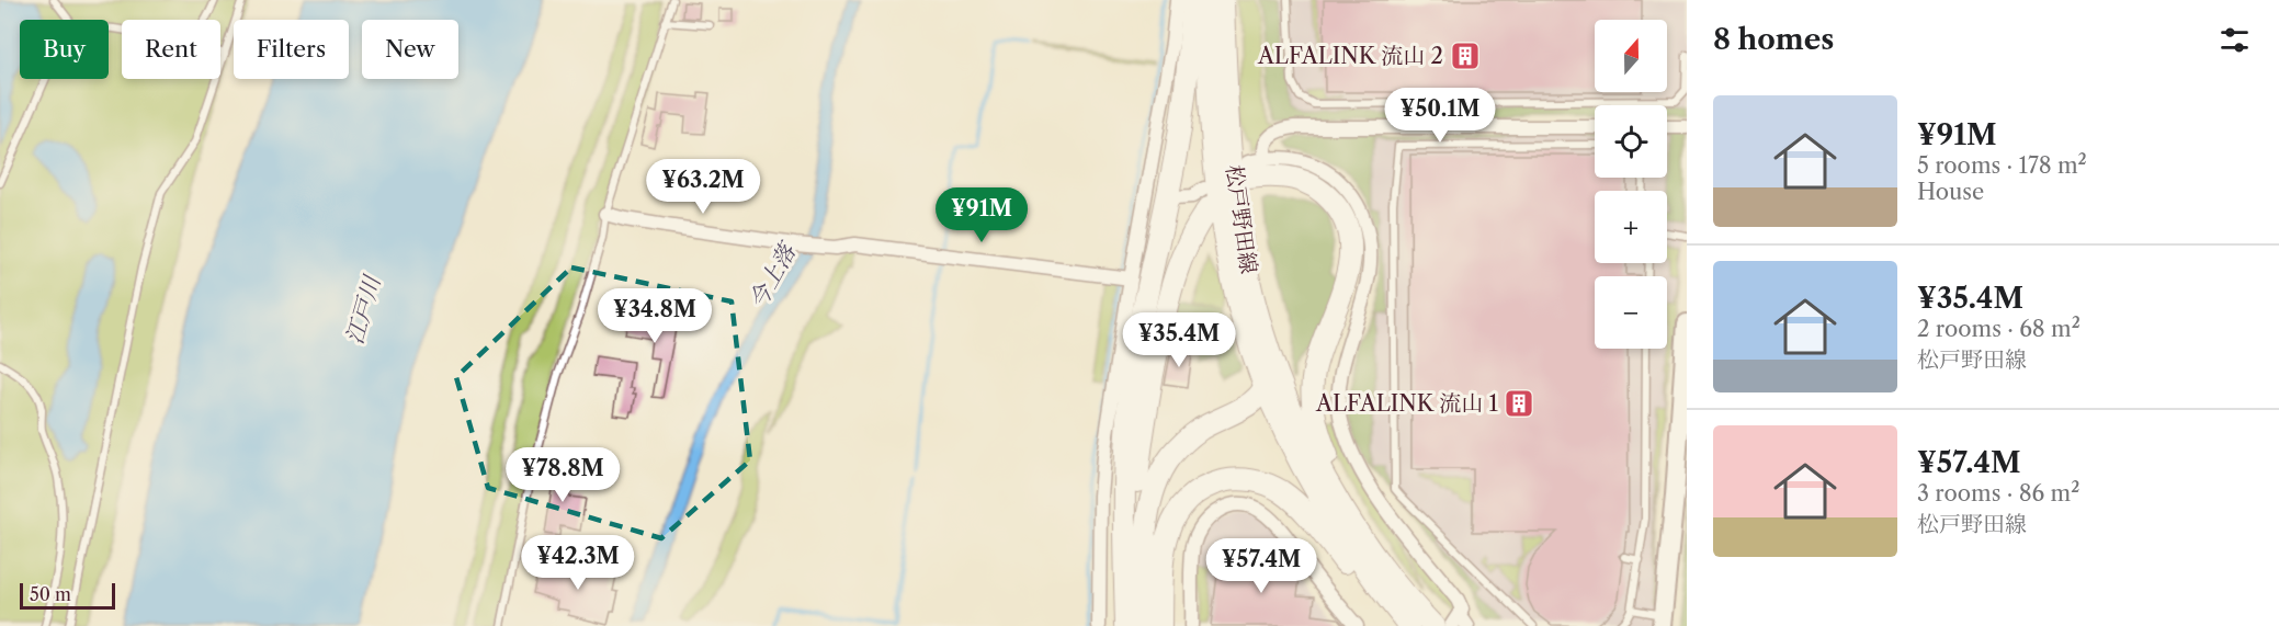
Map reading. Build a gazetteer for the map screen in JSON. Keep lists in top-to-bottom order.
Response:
{
  "streets": {
    "main road": ["松戸野田線"]
  },
  "water": ["今上落", "江戸川"],
  "places": {
    "building": ["ALFALINK 流山 2", "ALFALINK 流山 1"]
  },
  "scale_bar": "50 m",
  "north": "top",
  "page": {
    "heading": "8 homes",
    "map_buttons": ["+", "−"],
    "chip": [
      "Buy",
      "Rent",
      "Filters",
      "New"
    ],
    "list": [
      {
        "name": "¥91M",
        "note": "5 rooms · 178 m² · House"
      },
      {
        "name": "¥35.4M",
        "note": "2 rooms · 68 m² · 松戸野田線"
      },
      {
        "name": "¥57.4M",
        "note": "3 rooms · 86 m² · 松戸野田線"
      }
    ],
    "price": [
      "¥50.1M",
      "¥63.2M",
      "¥91M",
      "¥34.8M",
      "¥35.4M",
      "¥78.8M",
      "¥42.3M",
      "¥57.4M"
    ],
    "scale": "50 m"
  }
}
